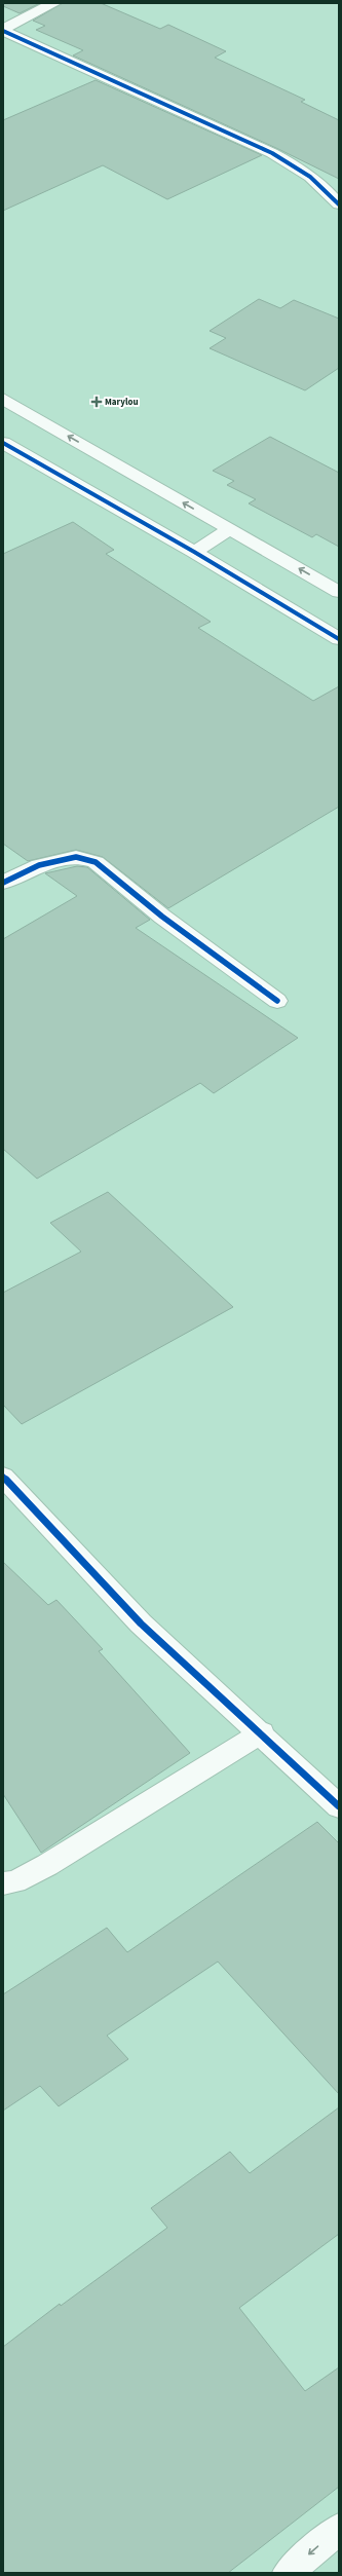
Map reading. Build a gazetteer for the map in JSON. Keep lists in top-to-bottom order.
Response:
{
  "places": {
    "health": ["Marylou"]
  }
}
